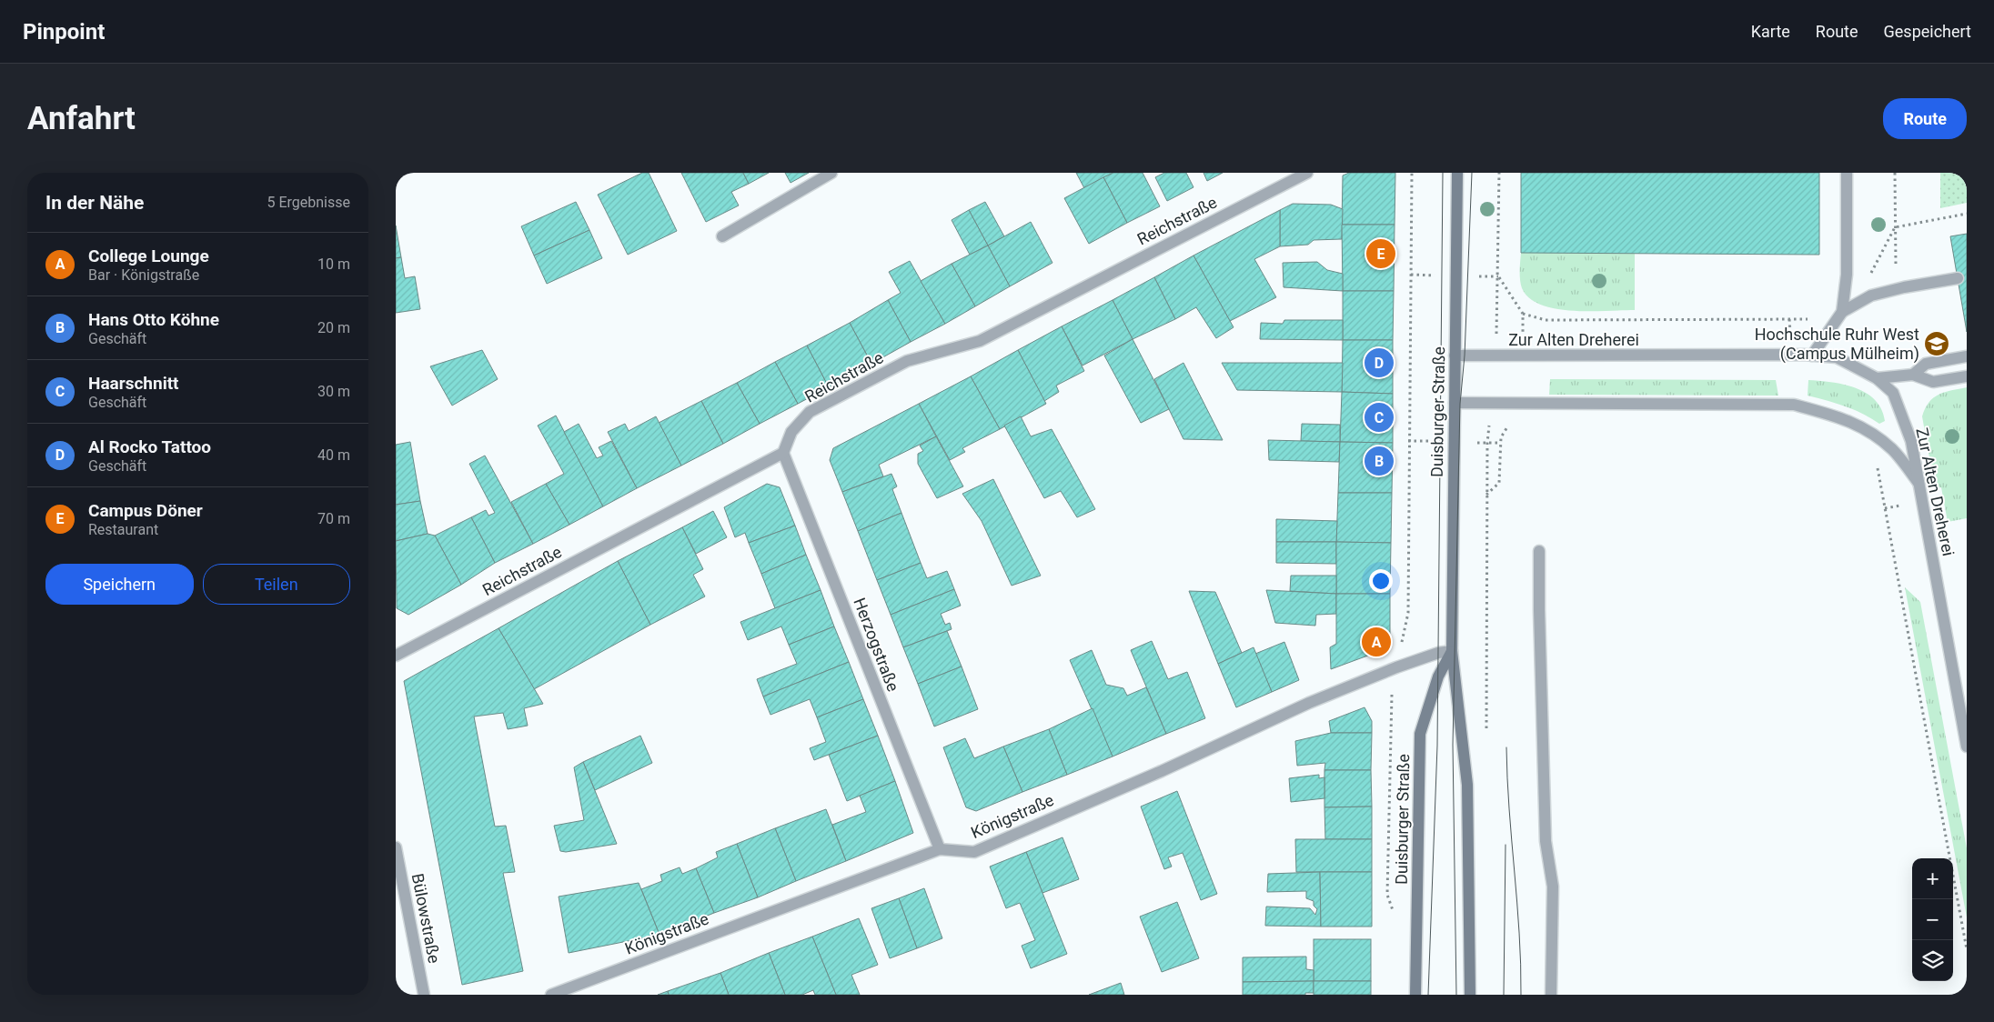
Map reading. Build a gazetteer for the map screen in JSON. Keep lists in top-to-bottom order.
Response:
{
  "streets": {
    "main road": ["Duisburger Straße"],
    "street": [
      "Reichstraße",
      "Zur Alten Dreherei",
      "Herzogstraße",
      "Königstraße",
      "Bülowstraße"
    ]
  },
  "crossings": [
    ["Reichstraße", "Herzogstraße"],
    ["Zur Alten Dreherei", "Duisburger Straße"],
    ["Duisburger Straße", "Königstraße"],
    ["Herzogstraße", "Königstraße"]
  ],
  "places": {
    "school or university": ["Hochschule Ruhr West (Campus Mülheim)"]
  },
  "page": {
    "header": "Pinpoint",
    "nav": ["Karte", "Route", "Gespeichert"],
    "buttons": [
      "Route",
      ["Speichern", "Teilen"]
    ],
    "title": "Anfahrt",
    "heading": ["In der Nähe", "5 Ergebnisse"],
    "list": [
      {
        "mark": "A",
        "name": "College Lounge",
        "note": "Bar · Königstraße",
        "value": "10 m"
      },
      {
        "mark": "B",
        "name": "Hans Otto Köhne",
        "note": "Geschäft",
        "value": "20 m"
      },
      {
        "mark": "C",
        "name": "Haarschnitt",
        "note": "Geschäft",
        "value": "30 m"
      },
      {
        "mark": "D",
        "name": "Al Rocko Tattoo",
        "note": "Geschäft",
        "value": "40 m"
      },
      {
        "mark": "E",
        "name": "Campus Döner",
        "note": "Restaurant",
        "value": "70 m"
      }
    ],
    "pins": [
      "E",
      "D",
      "C",
      "B",
      "A"
    ],
    "map_buttons": ["+", "−"]
  }
}
